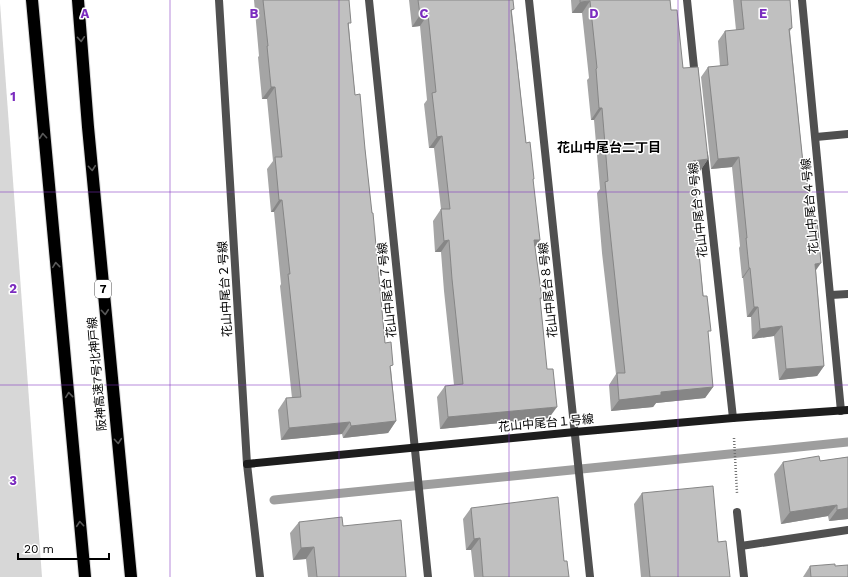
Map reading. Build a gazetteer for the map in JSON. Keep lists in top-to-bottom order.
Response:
{
  "streets": {
    "highway": ["7", "阪神高速7号北神戸線"],
    "street": [
      "花山中尾台４号線",
      "花山中尾台９号線",
      "花山中尾台２号線",
      "花山中尾台７号線",
      "花山中尾台８号線",
      "花山中尾台１号線"
    ]
  },
  "crossings": [
    ["花山中尾台４号線", "花山中尾台１号線"],
    ["花山中尾台９号線", "花山中尾台１号線"],
    ["花山中尾台２号線", "花山中尾台１号線"],
    ["花山中尾台７号線", "花山中尾台１号線"],
    ["花山中尾台８号線", "花山中尾台１号線"]
  ],
  "districts": ["花山中尾台二丁目"],
  "scale_bar": "20 m",
  "grid": {
    "columns": [
      "A",
      "B",
      "C",
      "D",
      "E"
    ],
    "rows": ["1", "2", "3"]
  }
}
